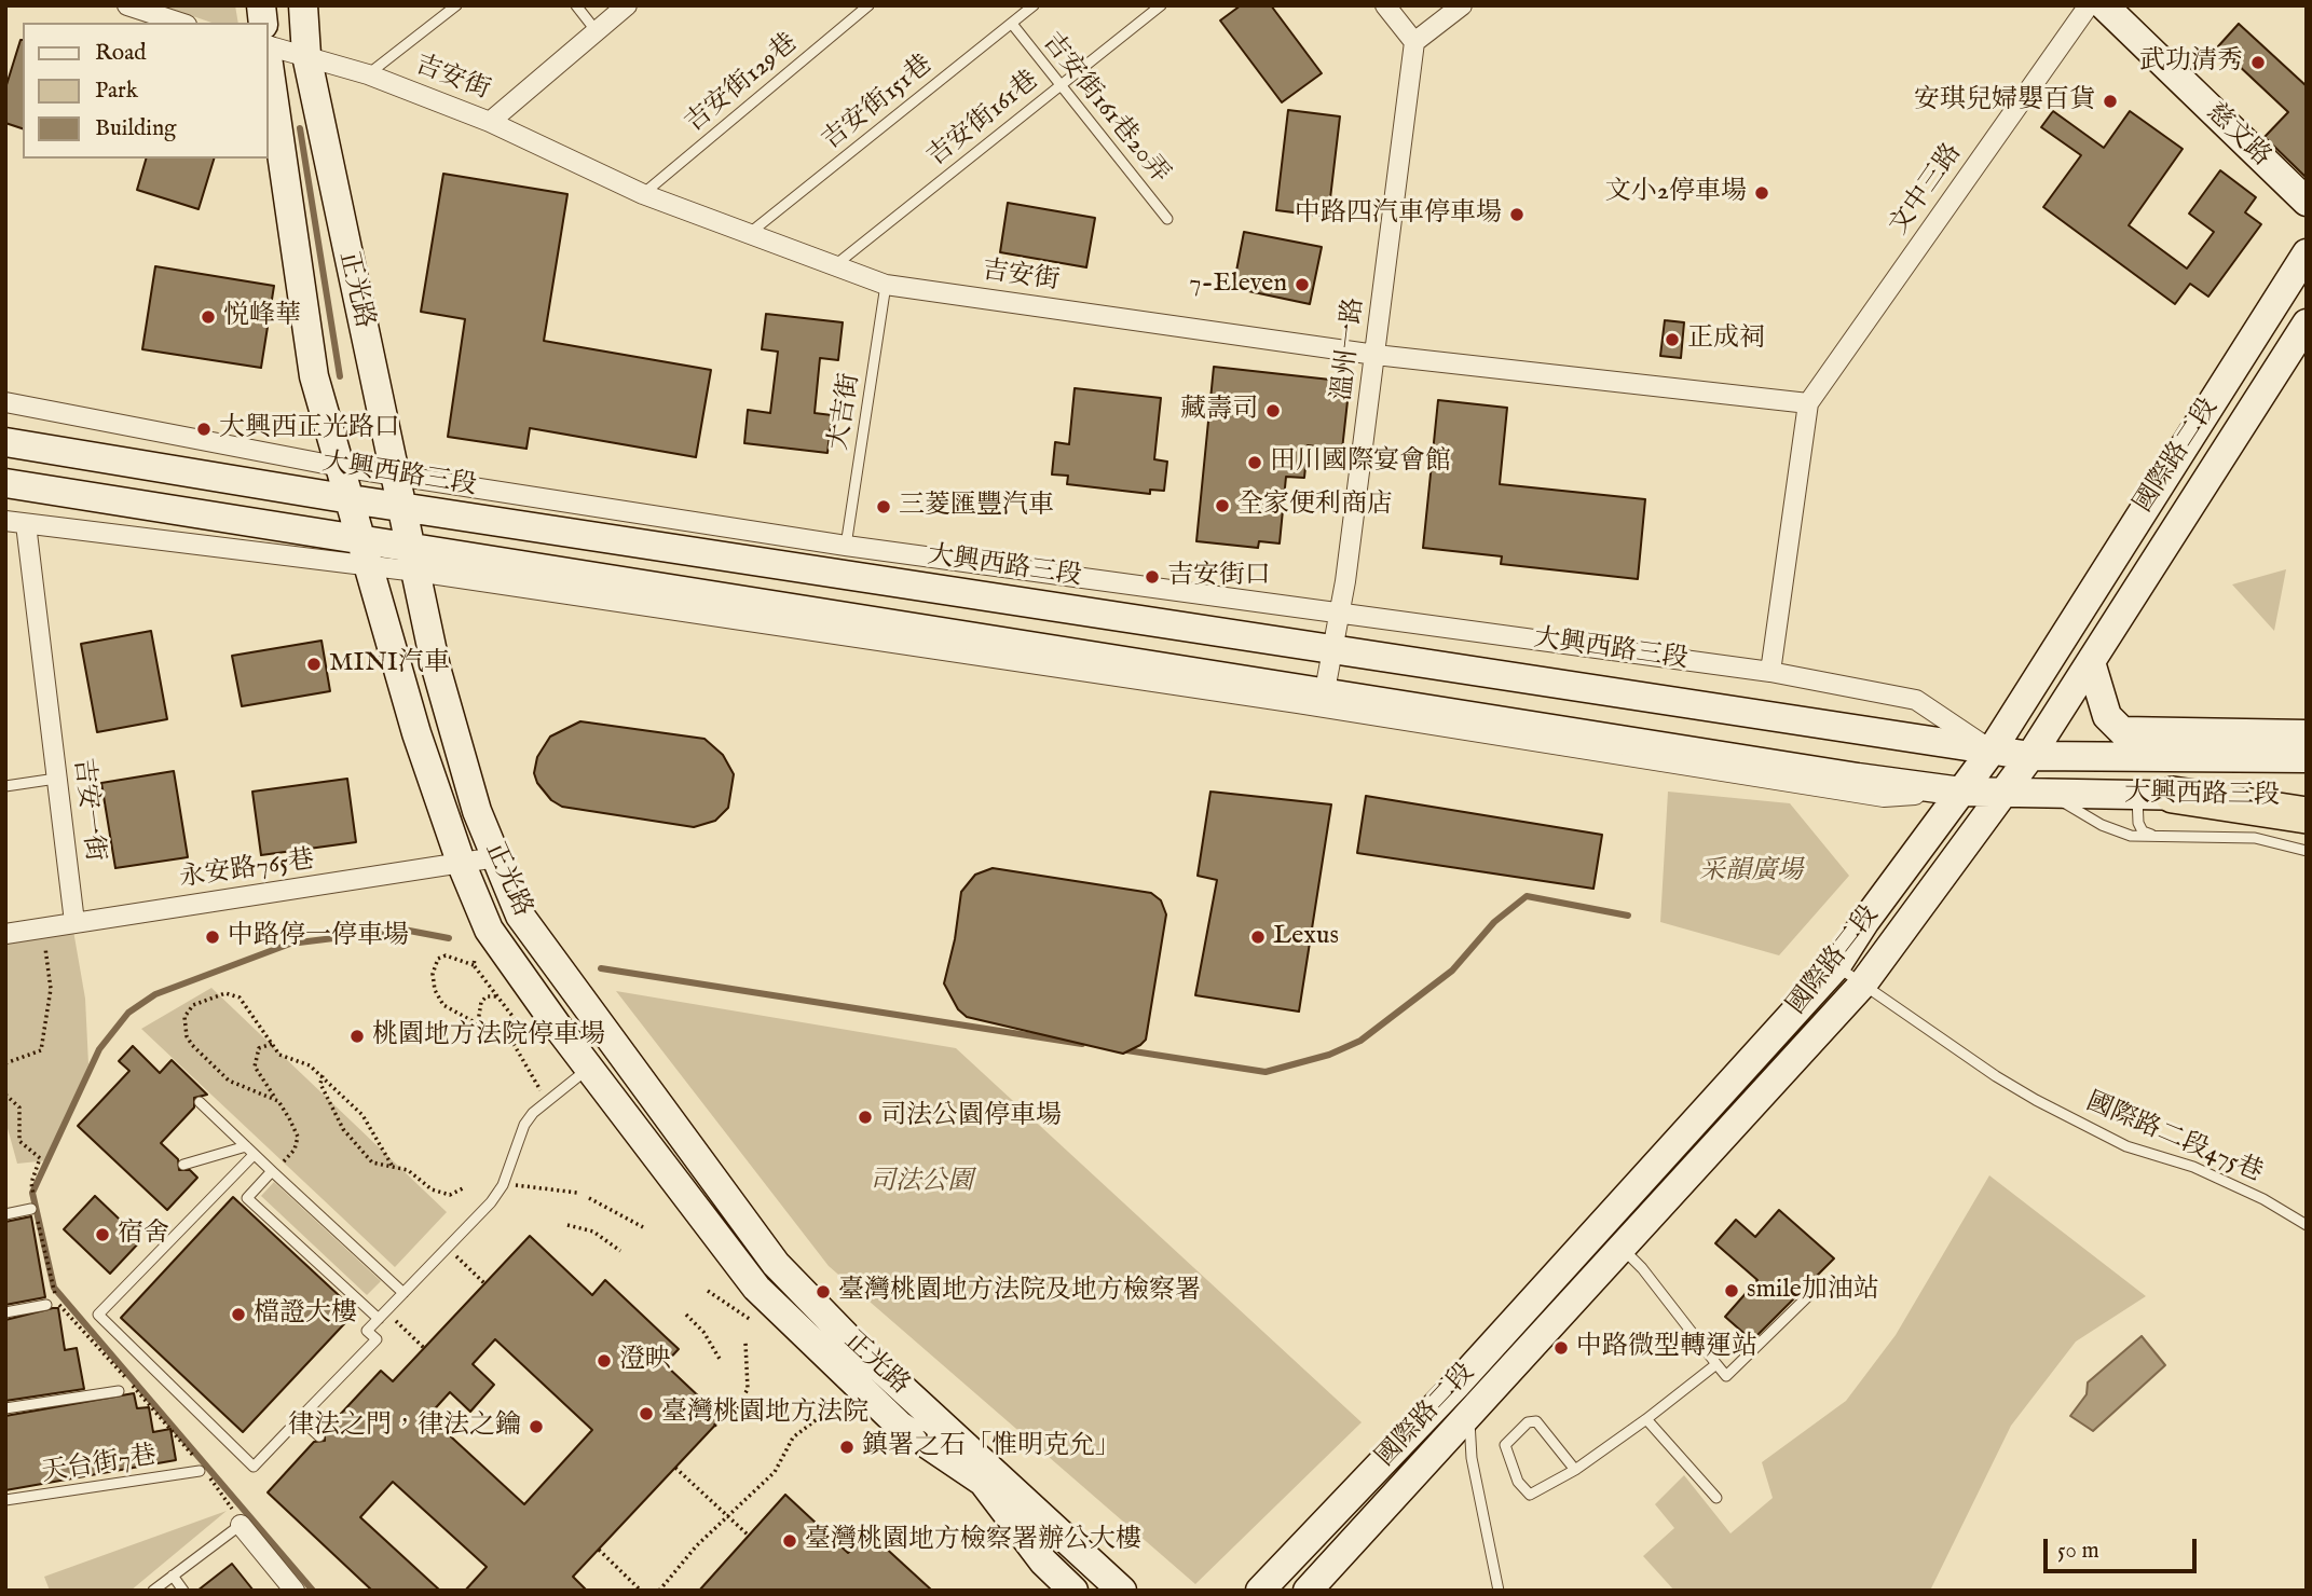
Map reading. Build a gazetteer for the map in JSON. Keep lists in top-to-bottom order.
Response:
{
  "streets": {
    "street": [
      "吉安街",
      "慈文路",
      "文中三路",
      "正光路",
      "溫州一路",
      "國際路二段",
      "大興西路三段",
      "吉安一街",
      "永安路765巷"
    ],
    "lane": [
      "吉安街129巷",
      "吉安街151巷",
      "吉安街161巷20弄",
      "吉安街161巷",
      "大吉街",
      "國際路二段475巷",
      "天台街7巷"
    ]
  },
  "crossings": [
    ["吉安街", "吉安街129巷"],
    ["吉安街", "吉安街151巷"],
    ["吉安街", "吉安街161巷"],
    ["吉安街", "文中三路"],
    ["吉安街", "正光路"],
    ["吉安街", "溫州一路"],
    ["吉安街", "大吉街"],
    ["吉安街151巷", "吉安街161巷20弄"],
    ["吉安街161巷20弄", "吉安街161巷"],
    ["正光路", "大興西路三段"],
    ["正光路", "永安路765巷"],
    ["溫州一路", "大興西路三段"],
    ["大吉街", "大興西路三段"],
    ["國際路二段", "大興西路三段"],
    ["國際路二段", "國際路二段475巷"],
    ["大興西路三段", "吉安一街"],
    ["吉安一街", "永安路765巷"]
  ],
  "parks": ["采韻廣場", "司法公園"],
  "places": [
    "武功清秀",
    "安琪兒婦嬰百貨",
    "文小2停車場",
    "中路四汽車停車場",
    "7-Eleven",
    "悦峰華",
    "正成祠",
    "藏壽司",
    "大興西正光路口",
    "田川國際宴會館",
    "全家便利商店",
    "三菱匯豐汽車",
    "吉安街口",
    "MINI汽車",
    "中路停一停車場",
    "Lexus",
    "桃園地方法院停車場",
    "司法公園停車場",
    "宿舍",
    "smile加油站",
    "臺灣桃園地方法院及地方檢察署",
    "檔證大樓",
    "中路微型轉運站",
    "澄映",
    "臺灣桃園地方法院",
    "律法之門，律法之鑰",
    "鎮署之石「惟明克允」",
    "臺灣桃園地方檢察署辦公大樓"
  ],
  "legend": ["Road", "Park", "Building"],
  "scale_bar": "50 m"
}
